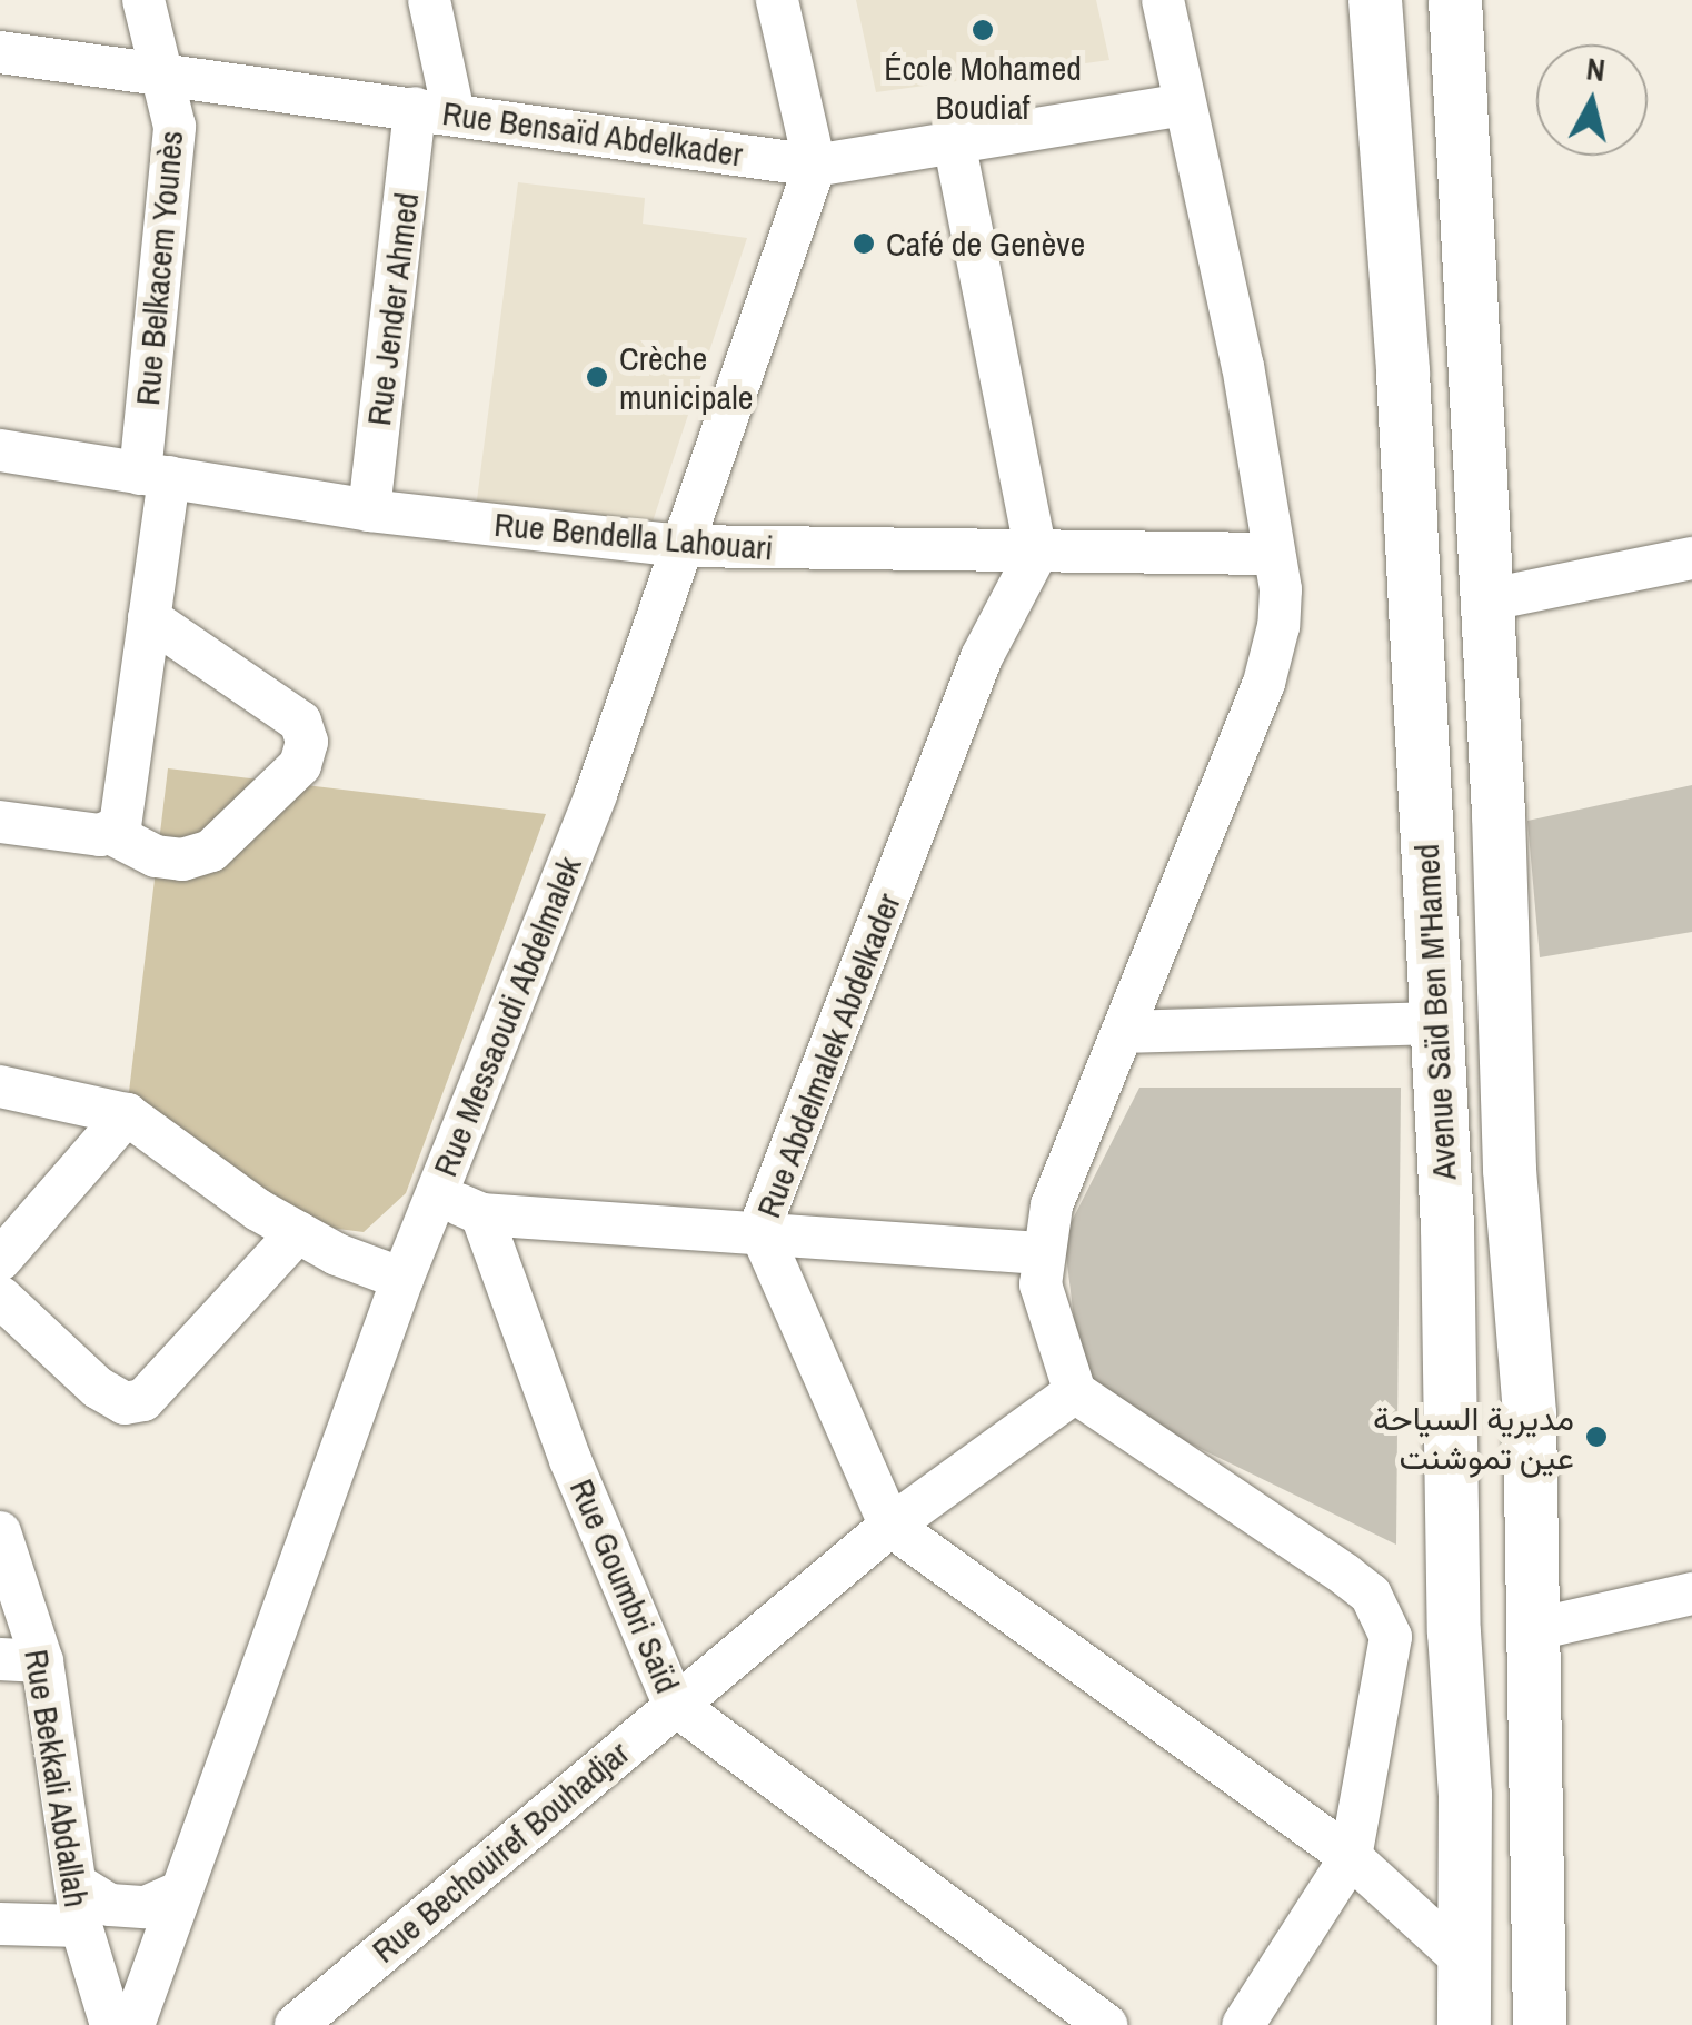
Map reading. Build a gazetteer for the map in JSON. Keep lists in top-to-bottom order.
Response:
{
  "streets": {
    "main road": ["Avenue Saïd Ben M'Hamed"],
    "street": [
      "Rue Bensaïd Abdelkader",
      "Rue Belkacem Younès",
      "Rue Jender Ahmed",
      "Rue Bendella Lahouari",
      "Rue Messaoudi Abdelmalek",
      "Rue Abdelmalek Abdelkader",
      "Rue Goumbri Saïd",
      "Rue Bekkali Abdallah",
      "Rue Bechouiref Bouhadjar"
    ]
  },
  "crossings": [
    ["Rue Bensaïd Abdelkader", "Rue Belkacem Younès"],
    ["Rue Bensaïd Abdelkader", "Rue Jender Ahmed"],
    ["Rue Bensaïd Abdelkader", "Rue Messaoudi Abdelmalek"],
    ["Rue Belkacem Younès", "Rue Bendella Lahouari"],
    ["Rue Jender Ahmed", "Rue Bendella Lahouari"],
    ["Rue Bendella Lahouari", "Rue Messaoudi Abdelmalek"],
    ["Rue Bendella Lahouari", "Rue Abdelmalek Abdelkader"],
    ["Rue Abdelmalek Abdelkader", "Rue Bechouiref Bouhadjar"],
    ["Rue Goumbri Saïd", "Rue Bechouiref Bouhadjar"]
  ],
  "places": [
    "École Mohamed Boudiaf",
    "Café de Genève",
    "Crèche municipale",
    "مديرية السياحة عين تموشنت"
  ],
  "north": "top"
}
